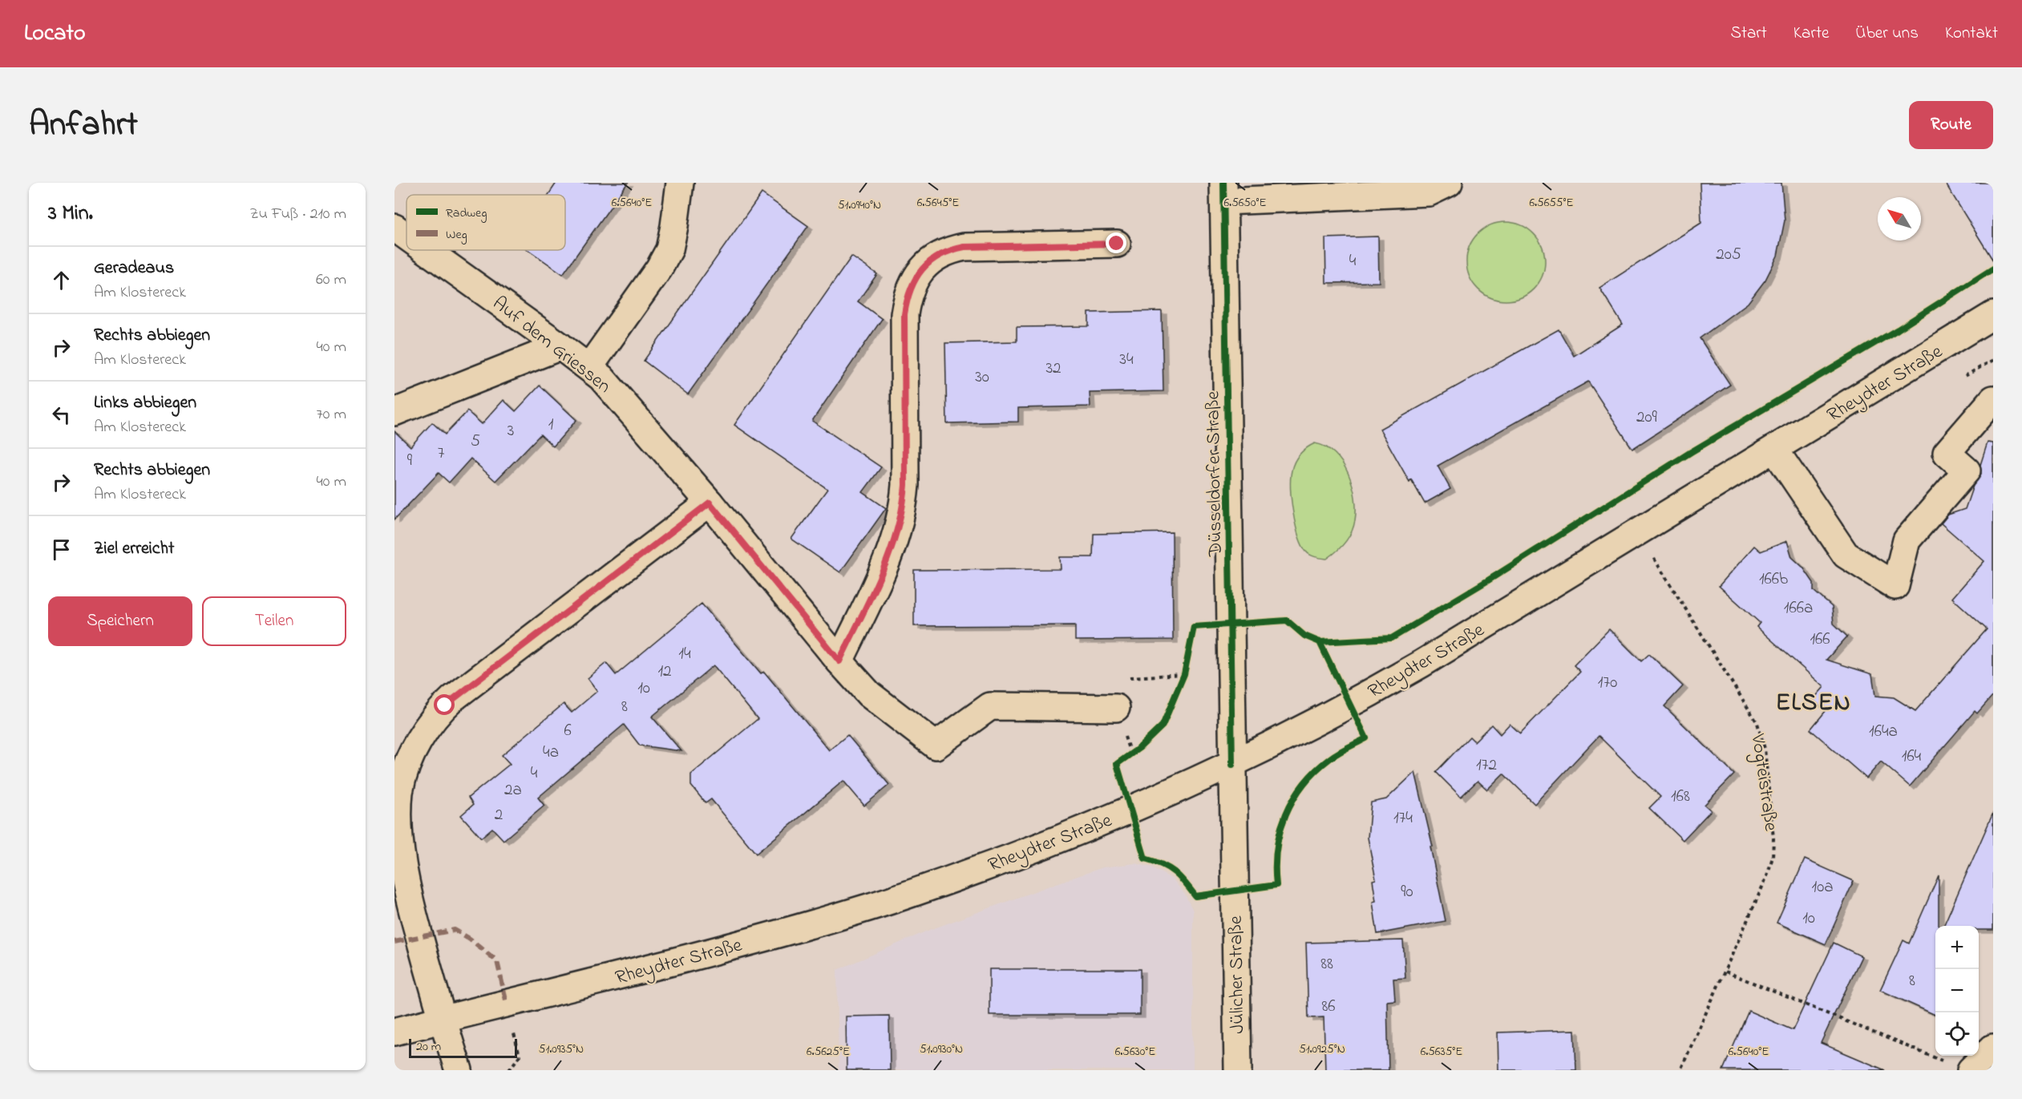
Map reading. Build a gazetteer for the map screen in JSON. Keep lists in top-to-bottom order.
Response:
{
  "streets": {
    "street": [
      "Auf dem Griessen",
      "Rheydter Straße",
      "Düsseldorfer Straße",
      "Jülicher Straße"
    ],
    "path": ["Vogteistraße"]
  },
  "crossings": [
    ["Rheydter Straße", "Düsseldorfer Straße"],
    ["Rheydter Straße", "Vogteistraße"],
    ["Rheydter Straße", "Jülicher Straße"],
    ["Düsseldorfer Straße", "Jülicher Straße"]
  ],
  "districts": ["ELSEN"],
  "house_numbers": [
    "205",
    "4",
    "34",
    "32",
    "30",
    "209",
    "1",
    "3",
    "5",
    "7",
    "9",
    "166b",
    "166a",
    "166",
    "14",
    "12",
    "170",
    "10",
    "8",
    "6",
    "164a",
    "4a",
    "164",
    "172",
    "4",
    "2a",
    "168",
    "2",
    "174",
    "10a",
    "90",
    "10",
    "88",
    "8",
    "86"
  ],
  "legend": ["Radweg", "Weg"],
  "scale_bar": "20 m",
  "north": "top left",
  "page": {
    "header": "Locato",
    "nav": [
      "Start",
      "Karte",
      "Über uns",
      "Kontakt"
    ],
    "title": "Anfahrt",
    "buttons": [
      "Route",
      ["Speichern", "Teilen"]
    ],
    "heading": ["3 Min.", "Zu Fuß · 210 m"],
    "list": [
      ["Geradeaus", "Am Klostereck", "60 m"],
      ["Rechts abbiegen", "Am Klostereck", "40 m"],
      ["Links abbiegen", "Am Klostereck", "70 m"],
      ["Rechts abbiegen", "Am Klostereck", "40 m"],
      "Ziel erreicht"
    ],
    "map_buttons": ["+", "−"],
    "scale": "20 m"
  },
  "coordinates": [
    "6.5640°E",
    "6.5645°E",
    "6.5650°E",
    "6.5655°E",
    "51.0940°N",
    "51.0935°N",
    "51.0930°N",
    "51.0925°N",
    "6.5625°E",
    "6.5630°E",
    "6.5635°E"
  ]
}
